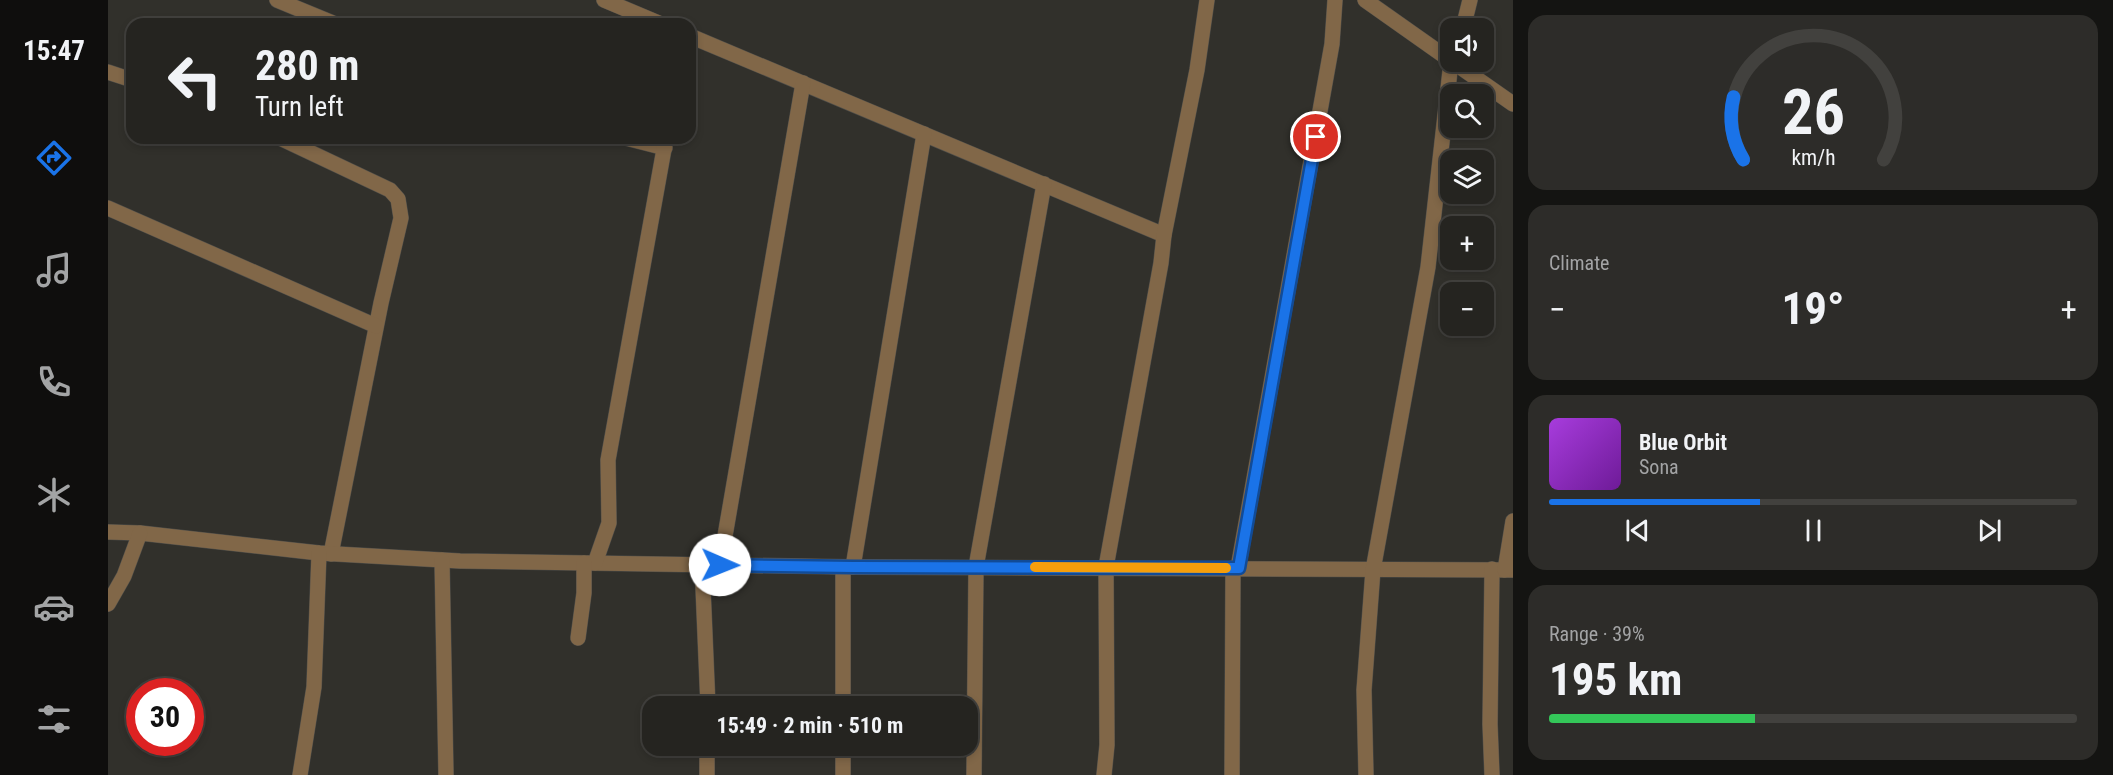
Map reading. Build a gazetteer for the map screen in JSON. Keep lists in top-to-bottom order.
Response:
{
  "page": {
    "tabs": "15:47",
    "map_buttons": ["+", "−"],
    "turn": ["280 m", "Turn left"],
    "tile": [
      "Climate",
      ["Range · 39%", "195 km"]
    ],
    "heat": ["−", "19°", "+"],
    "song": ["Blue Orbit", "Sona"],
    "limit": "30",
    "trip": "15:49 · 2 min · 510 m",
    "gauge": ["26", "km/h"]
  }
}
